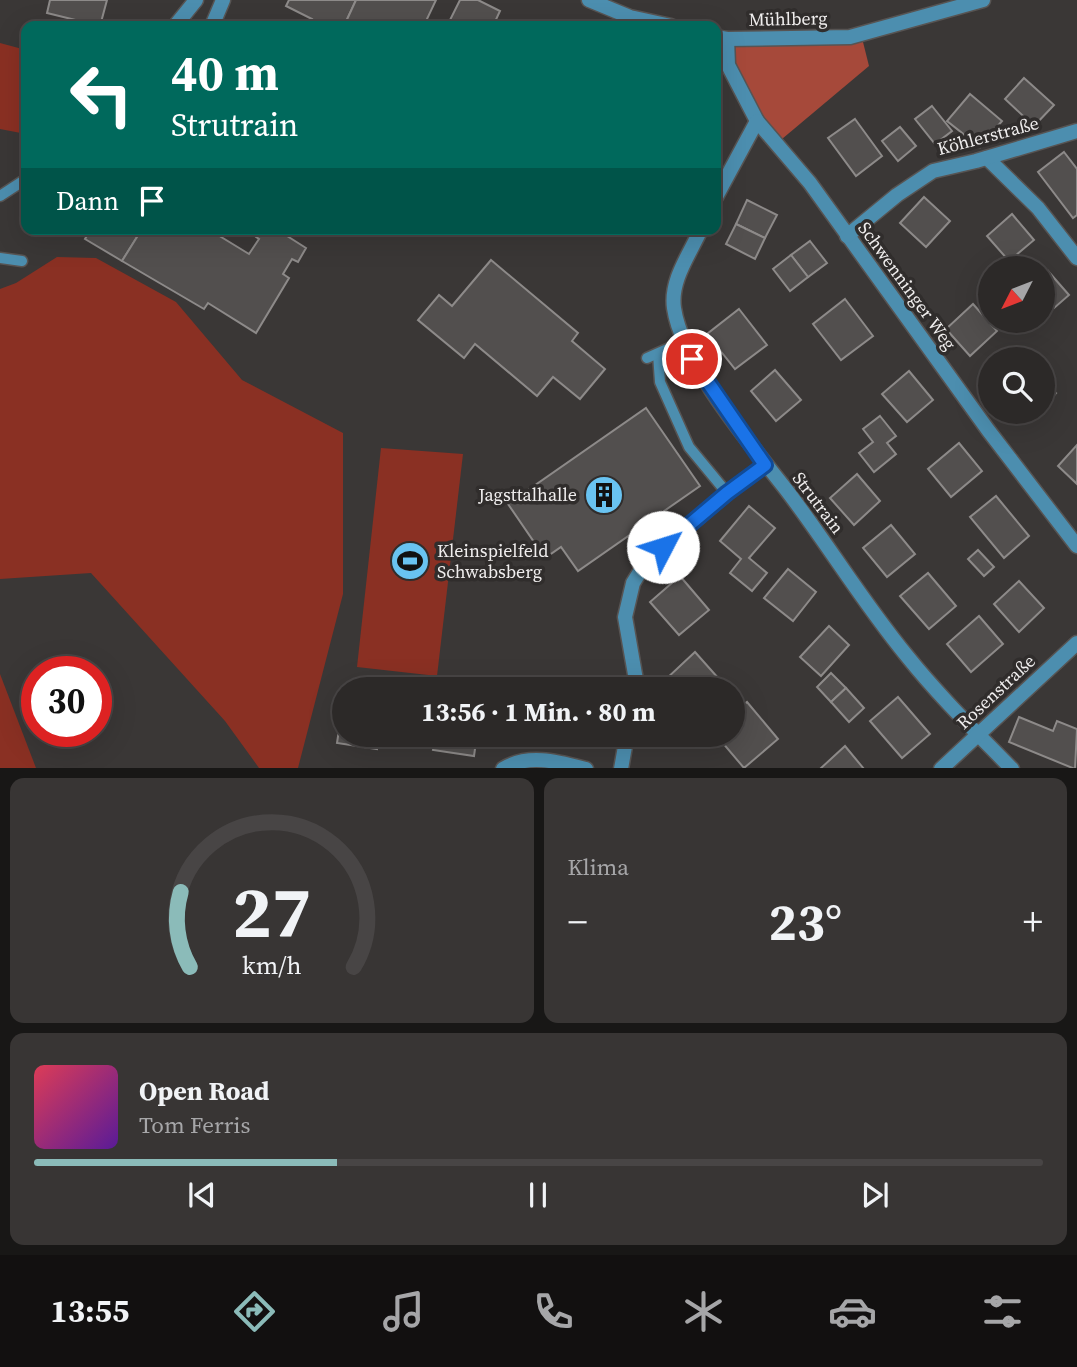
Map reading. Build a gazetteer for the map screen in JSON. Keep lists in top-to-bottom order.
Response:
{
  "streets": {
    "street": [
      "Mühlberg",
      "Köhlerstraße",
      "Schwenninger Weg",
      "Strutrain",
      "Rosenstraße"
    ]
  },
  "crossings": [
    ["Mühlberg", "Schwenninger Weg"],
    ["Köhlerstraße", "Schwenninger Weg"],
    ["Strutrain", "Rosenstraße"]
  ],
  "places": {
    "building": ["Jagsttalhalle"],
    "sports": ["Kleinspielfeld Schwabsberg"]
  },
  "north": "bottom left",
  "page": {
    "turn": ["40 m", "Strutrain"],
    "then": "Dann",
    "limit": "30",
    "trip": "13:56 · 1 Min. · 80 m",
    "tile": "Klima",
    "heat": ["−", "23°", "+"],
    "song": ["Open Road", "Tom Ferris"],
    "tabs": "13:55",
    "gauge": ["27", "km/h"]
  }
}
